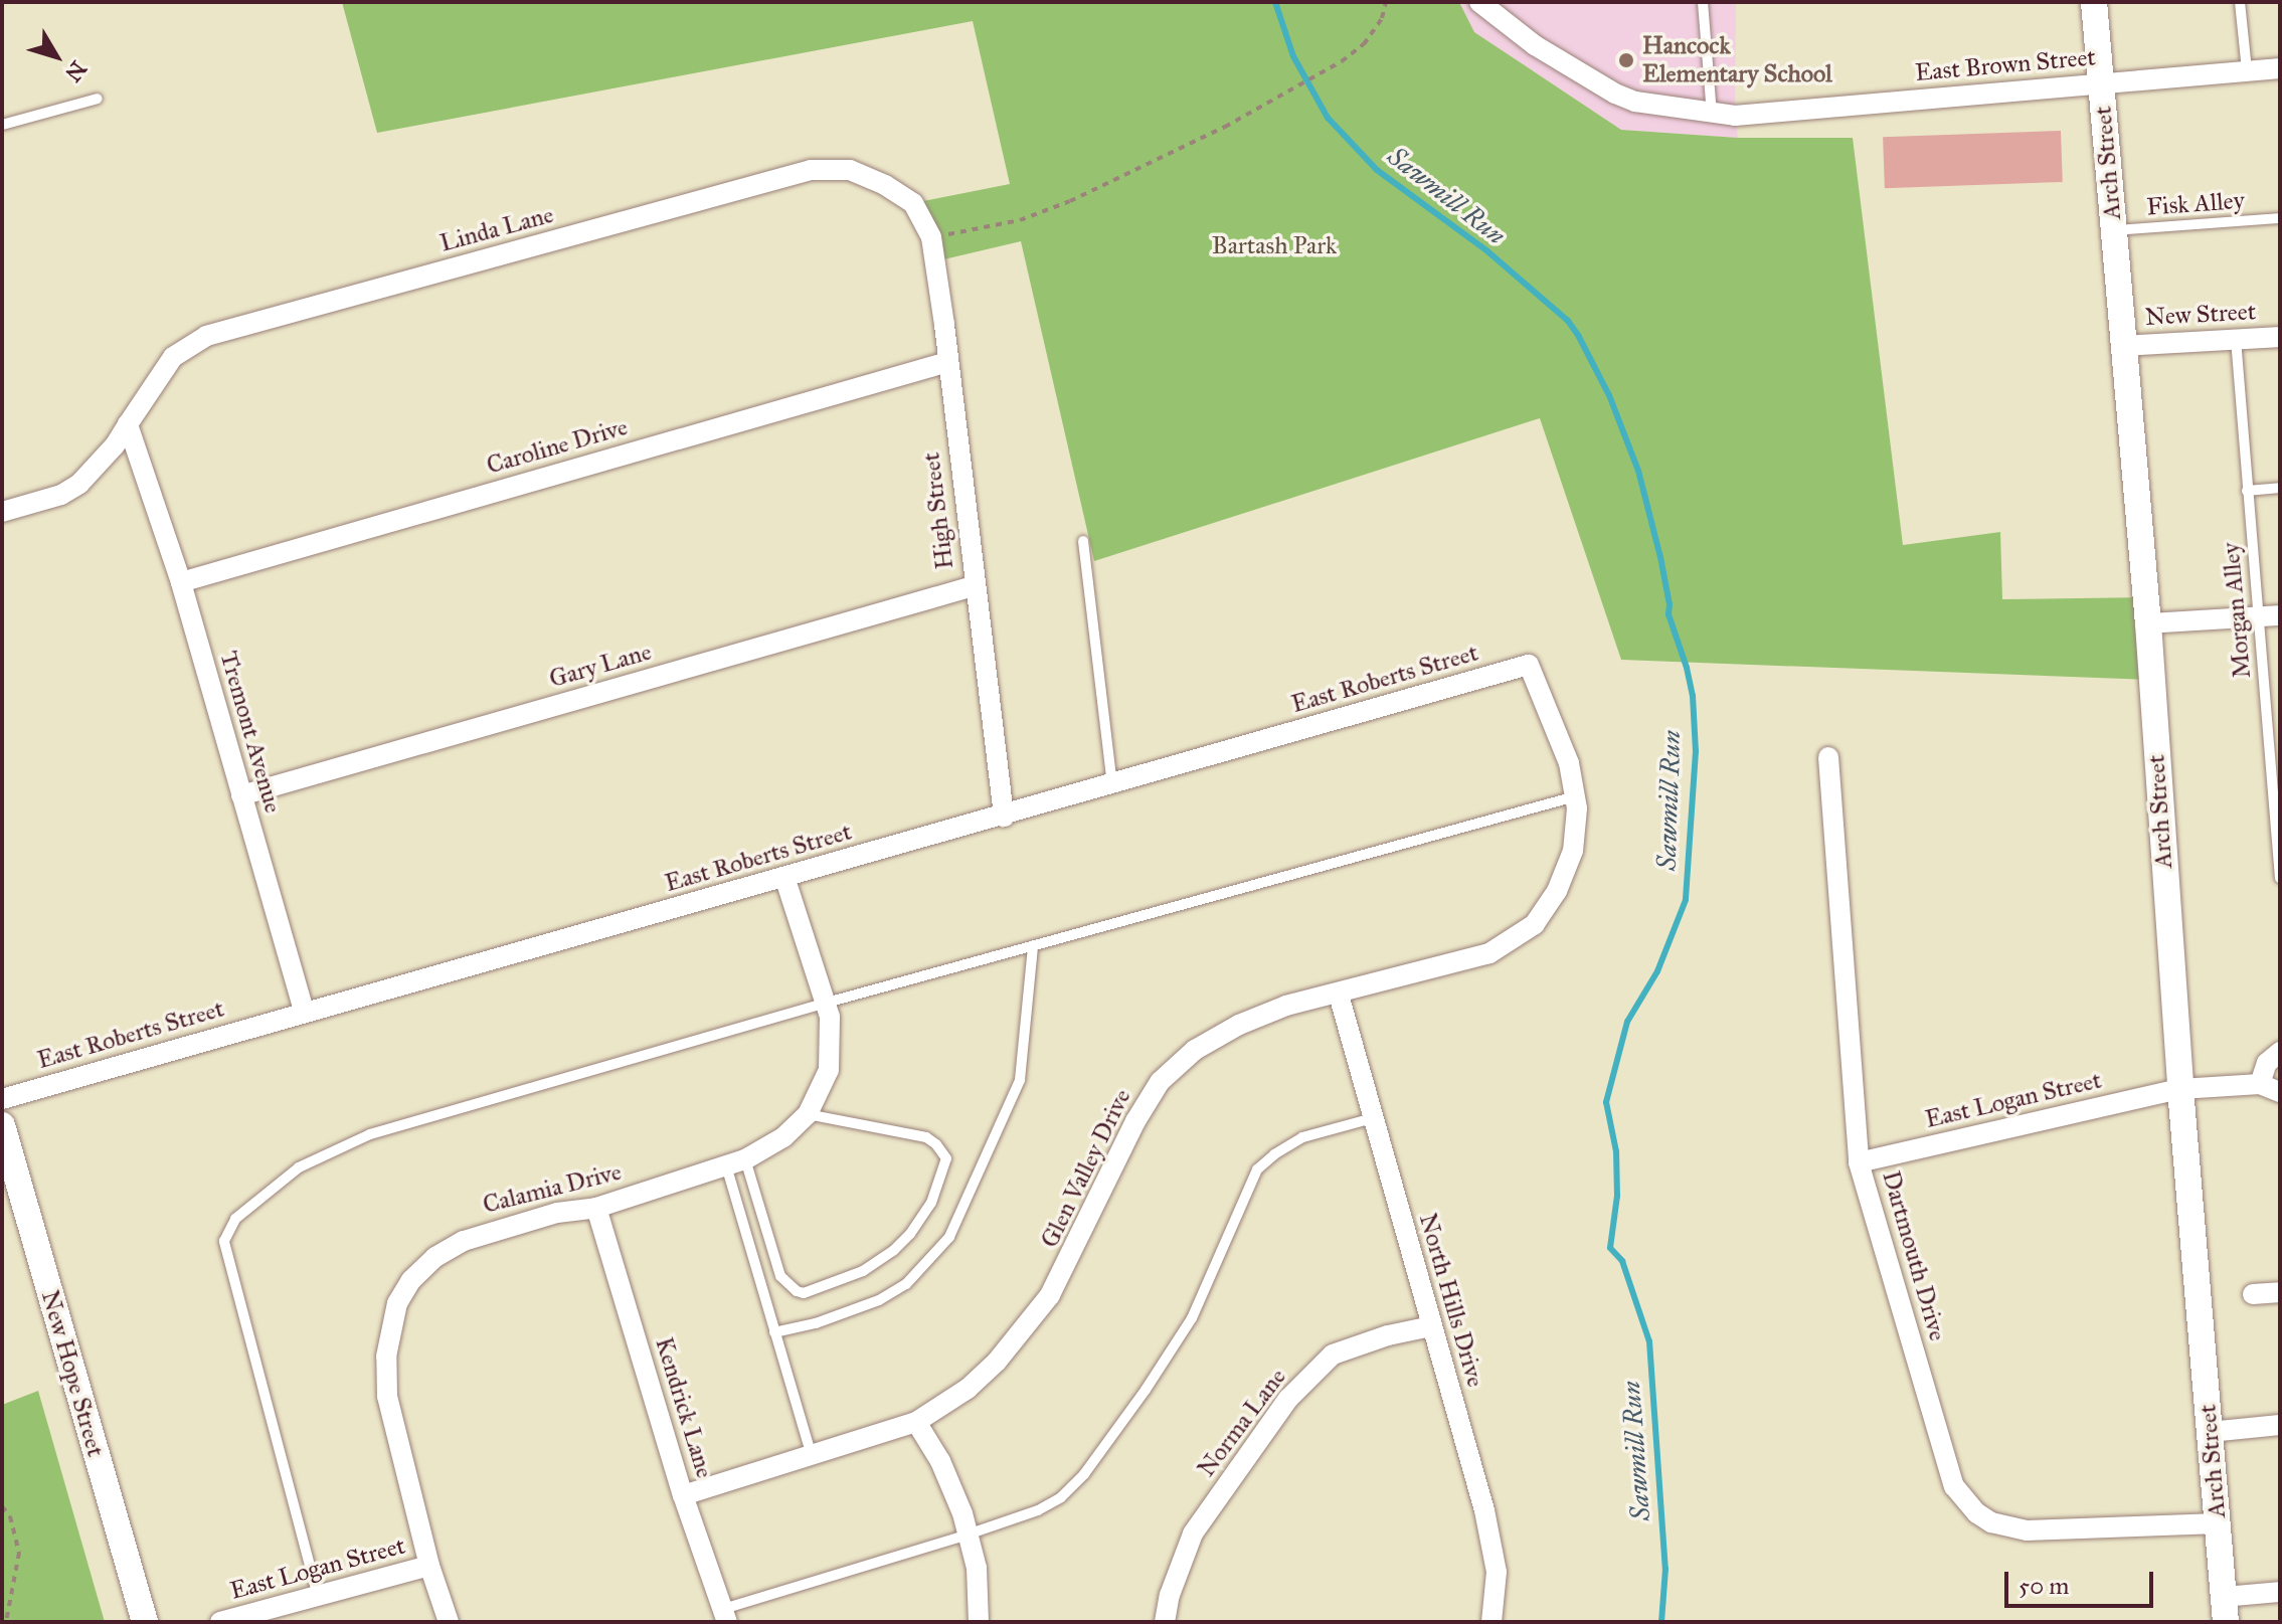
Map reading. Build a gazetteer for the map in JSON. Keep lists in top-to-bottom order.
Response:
{
  "streets": {
    "street": [
      "East Brown Street",
      "Arch Street",
      "Linda Lane",
      "New Street",
      "Caroline Drive",
      "High Street",
      "Gary Lane",
      "East Roberts Street",
      "Tremont Avenue",
      "East Logan Street",
      "Glen Valley Drive",
      "Calamia Drive",
      "Dartmouth Drive",
      "North Hills Drive",
      "New Hope Street",
      "Kendrick Lane",
      "Norma Lane"
    ],
    "lane": ["Fisk Alley", "Morgan Alley"]
  },
  "crossings": [
    ["East Brown Street", "Arch Street"],
    ["Arch Street", "Fisk Alley"],
    ["Arch Street", "New Street"],
    ["Arch Street", "East Logan Street"],
    ["Arch Street", "Dartmouth Drive"],
    ["Linda Lane", "High Street"],
    ["Linda Lane", "Tremont Avenue"],
    ["New Street", "Morgan Alley"],
    ["Caroline Drive", "High Street"],
    ["Caroline Drive", "Tremont Avenue"],
    ["High Street", "Gary Lane"],
    ["High Street", "East Roberts Street"],
    ["Gary Lane", "Tremont Avenue"],
    ["East Roberts Street", "Tremont Avenue"],
    ["East Roberts Street", "Glen Valley Drive"],
    ["East Roberts Street", "Calamia Drive"],
    ["East Logan Street", "Calamia Drive"],
    ["East Logan Street", "Dartmouth Drive"],
    ["Glen Valley Drive", "North Hills Drive"],
    ["Glen Valley Drive", "Kendrick Lane"],
    ["Calamia Drive", "Kendrick Lane"],
    ["North Hills Drive", "Norma Lane"]
  ],
  "water": ["Sawmill Run"],
  "parks": ["Bartash Park"],
  "places": ["Hancock Elementary School"],
  "scale_bar": "50 m",
  "north": "bottom right"
}
